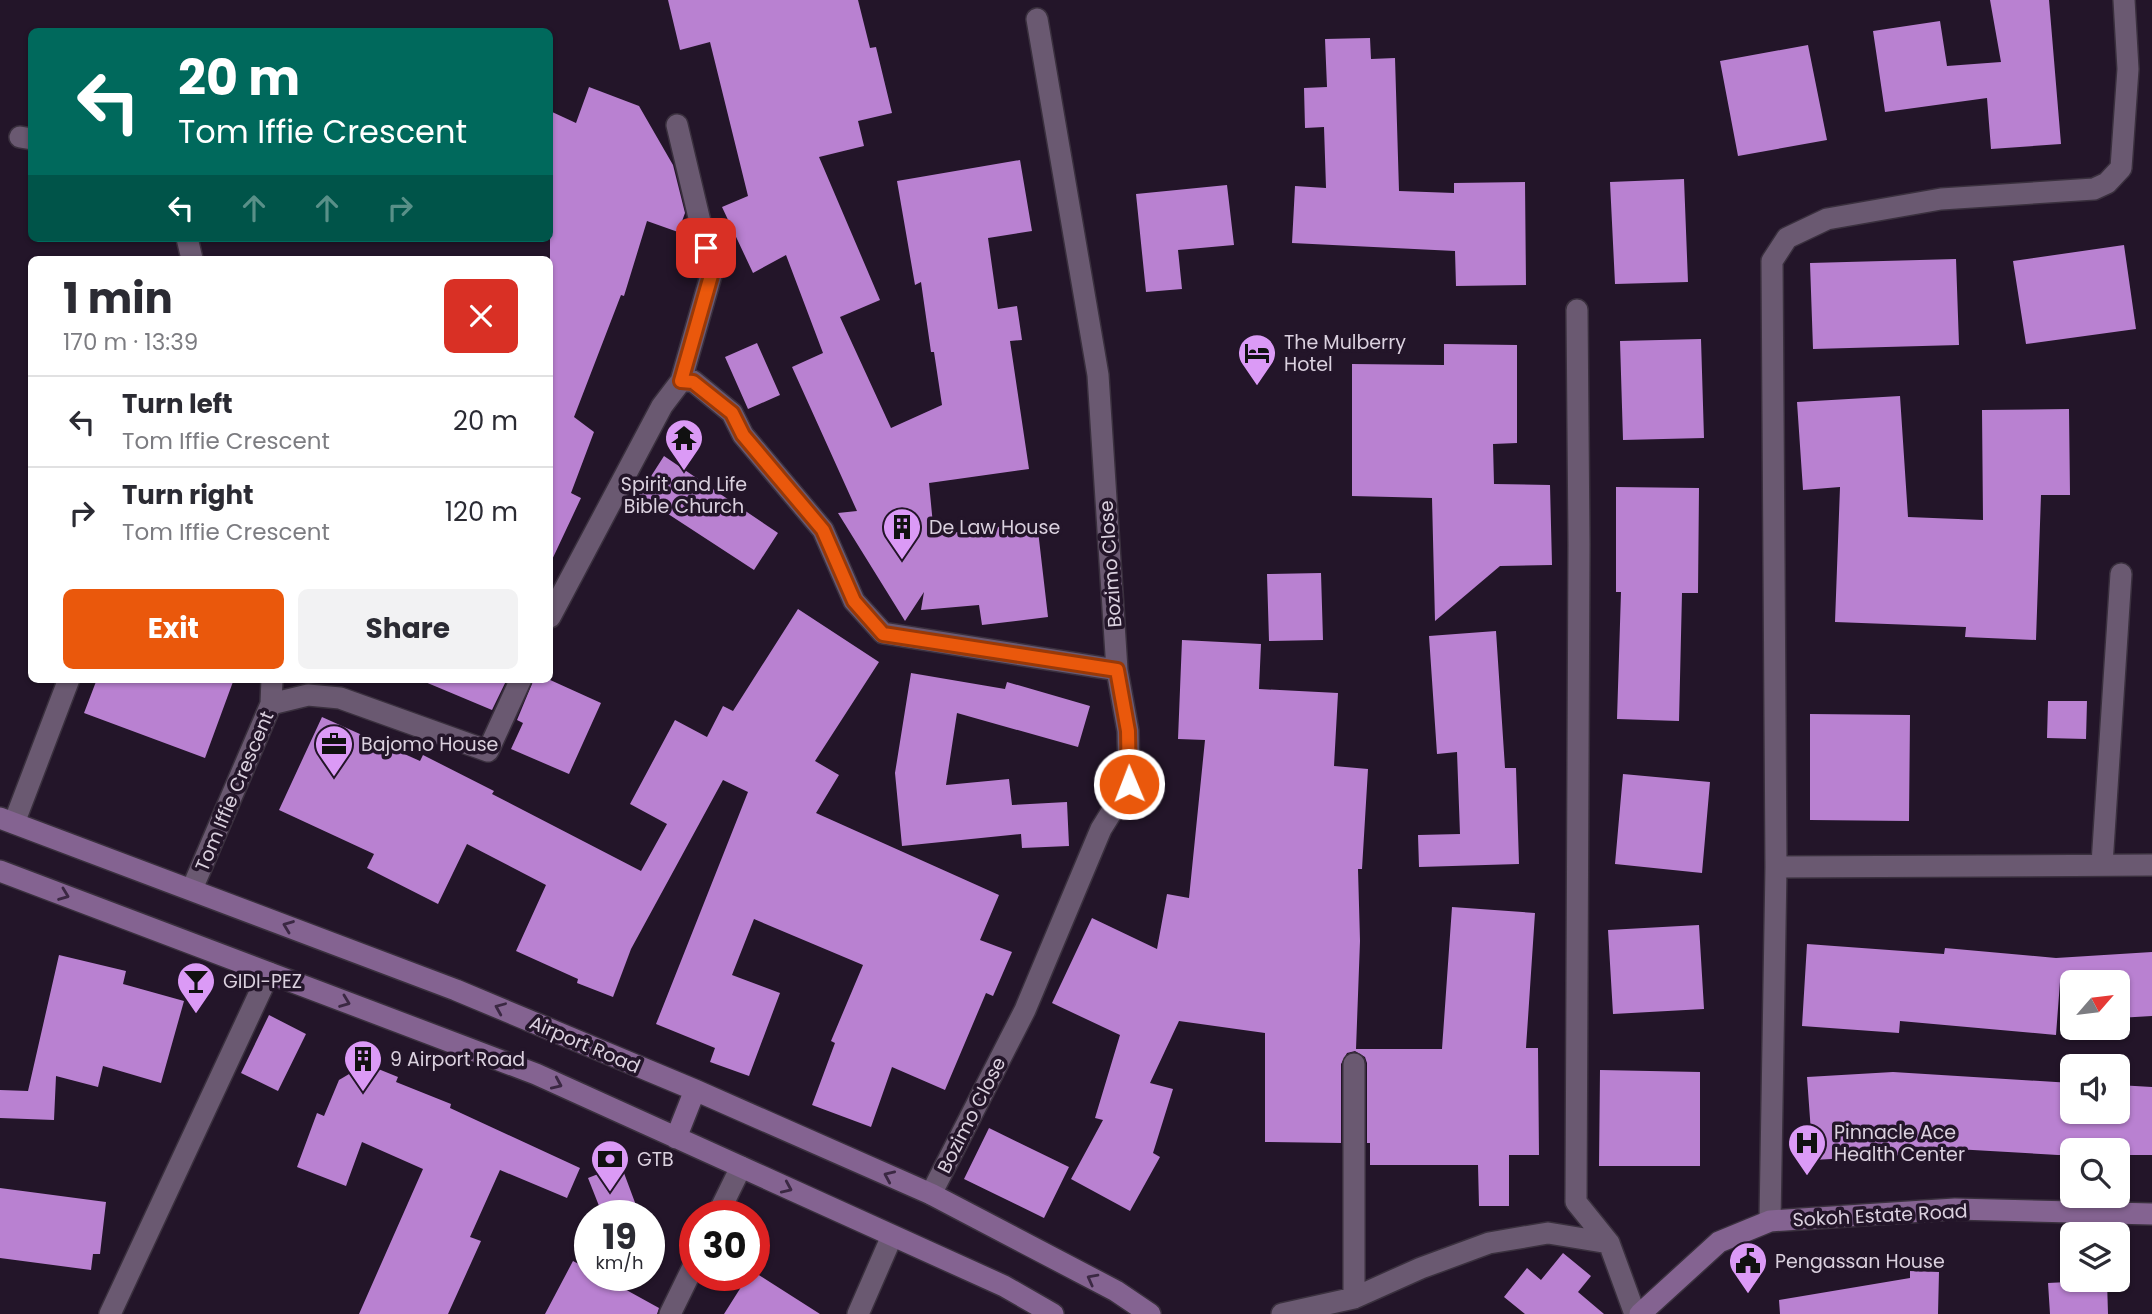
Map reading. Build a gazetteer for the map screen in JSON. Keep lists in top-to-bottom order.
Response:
{
  "streets": {
    "main road": ["Airport Road", "Sokoh Estate Road"],
    "street": ["Bozimo Close", "Tom Iffie Crescent"]
  },
  "crossings": [
    ["Bozimo Close", "Airport Road"],
    ["Tom Iffie Crescent", "Airport Road"]
  ],
  "places": {
    "hotel": ["The Mulberry Hotel"],
    "temple": ["Spirit and Life Bible Church"],
    "building": ["De Law House", "9 Airport Road"],
    "office": ["Bajomo House"],
    "bar": ["GIDI-PEZ"],
    "hospital": ["Pinnacle Ace Health Center"],
    "bank": ["GTB"],
    "public building": ["Pengassan House"]
  },
  "north": "top right",
  "page": {
    "turn": ["20 m", "Tom Iffie Crescent"],
    "heading": ["1 min", "170 m · 13:39"],
    "list": [
      {
        "name": "Turn left",
        "note": "Tom Iffie Crescent",
        "value": "20 m"
      },
      {
        "name": "Turn right",
        "note": "Tom Iffie Crescent",
        "value": "120 m"
      }
    ],
    "buttons": ["Exit", "Share"],
    "speed": "19 km/h",
    "limit": "30"
  }
}
